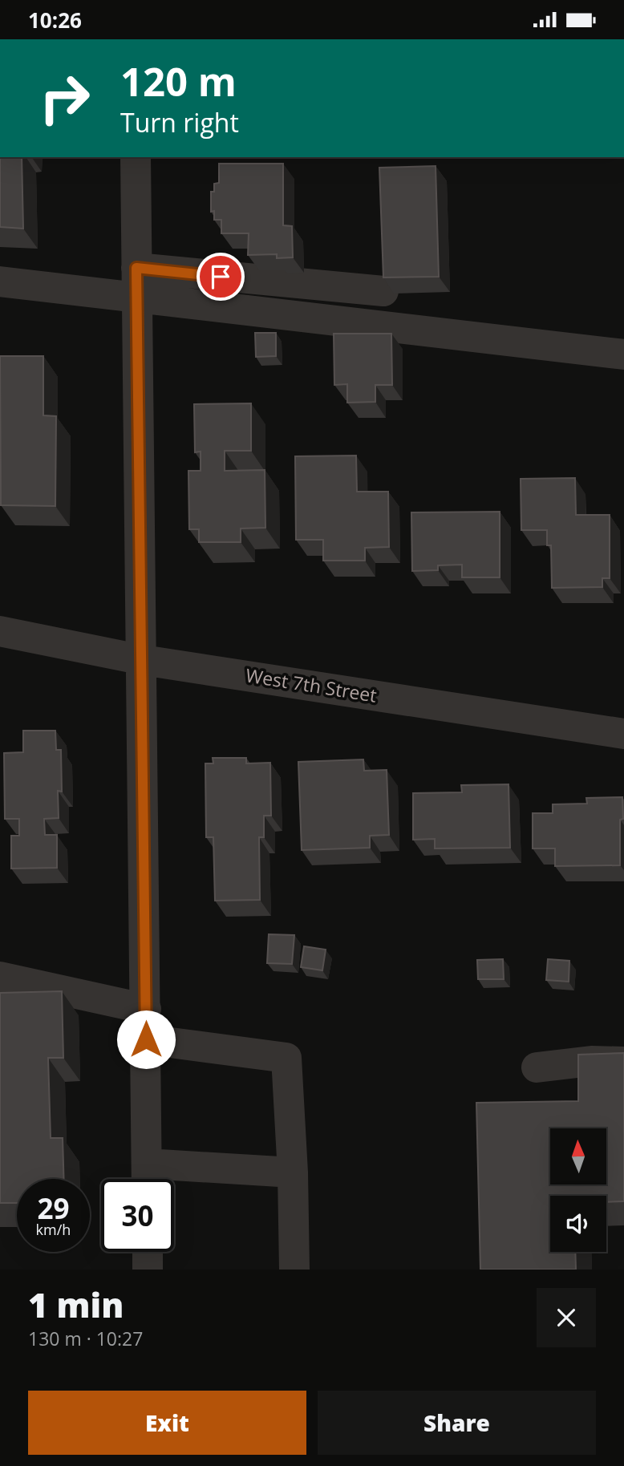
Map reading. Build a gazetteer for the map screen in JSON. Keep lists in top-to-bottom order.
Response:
{
  "streets": {
    "street": ["West 7th Street"]
  },
  "north": "top",
  "page": {
    "status": "10:26",
    "turn": ["120 m", "Turn right"],
    "speed": "29 km/h",
    "limit": "30",
    "heading": ["1 min", "130 m · 10:27"],
    "buttons": ["Exit", "Share"]
  }
}
